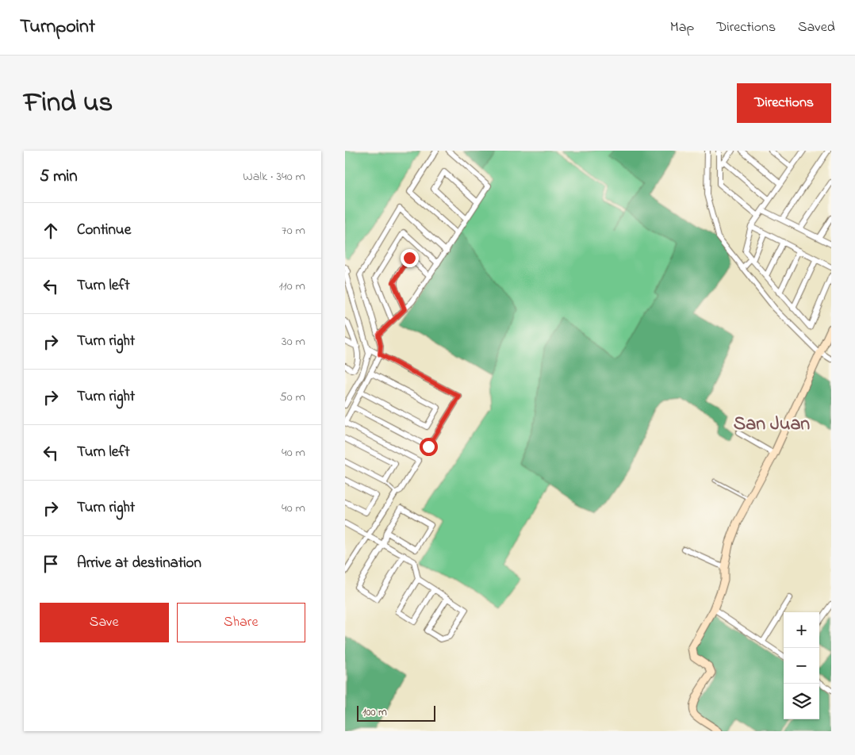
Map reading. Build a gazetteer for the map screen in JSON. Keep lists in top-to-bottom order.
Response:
{
  "districts": ["San Juan"],
  "scale_bar": "100 m",
  "page": {
    "header": "Turnpoint",
    "nav": ["Map", "Directions", "Saved"],
    "title": "Find us",
    "buttons": [
      "Directions",
      ["Save", "Share"]
    ],
    "heading": ["5 min", "Walk · 340 m"],
    "list": [
      ["Continue", "70 m"],
      ["Turn left", "110 m"],
      ["Turn right", "30 m"],
      ["Turn right", "50 m"],
      ["Turn left", "40 m"],
      ["Turn right", "40 m"],
      "Arrive at destination"
    ],
    "map_buttons": ["+", "−"],
    "scale": "100 m"
  }
}
